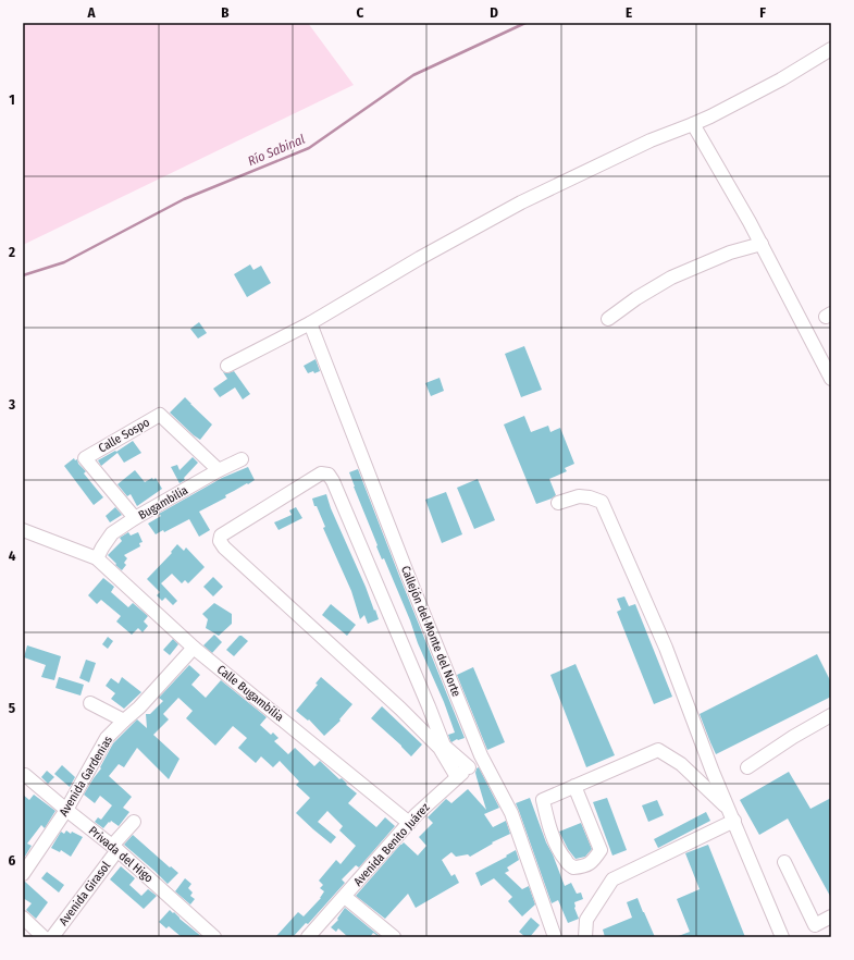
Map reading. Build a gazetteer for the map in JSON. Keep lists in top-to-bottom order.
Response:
{
  "streets": {
    "street": [
      "Calle Sospo",
      "Bugambilia",
      "Callejón del Monte del Norte",
      "Calle Bugambilia",
      "Avenida Gardenias",
      "Avenida Benito Juárez",
      "Privada del Higo",
      "Avenida Girasol"
    ]
  },
  "crossings": [
    ["Calle Sospo", "Bugambilia"],
    ["Bugambilia", "Calle Bugambilia"],
    ["Callejón del Monte del Norte", "Avenida Benito Juárez"],
    ["Calle Bugambilia", "Avenida Gardenias"],
    ["Calle Bugambilia", "Avenida Benito Juárez"],
    ["Avenida Gardenias", "Privada del Higo"],
    ["Privada del Higo", "Avenida Girasol"]
  ],
  "water": ["Río Sabinal"],
  "grid": {
    "columns": [
      "A",
      "B",
      "C",
      "D",
      "E",
      "F"
    ],
    "rows": [
      "1",
      "2",
      "3",
      "4",
      "5",
      "6"
    ]
  }
}
